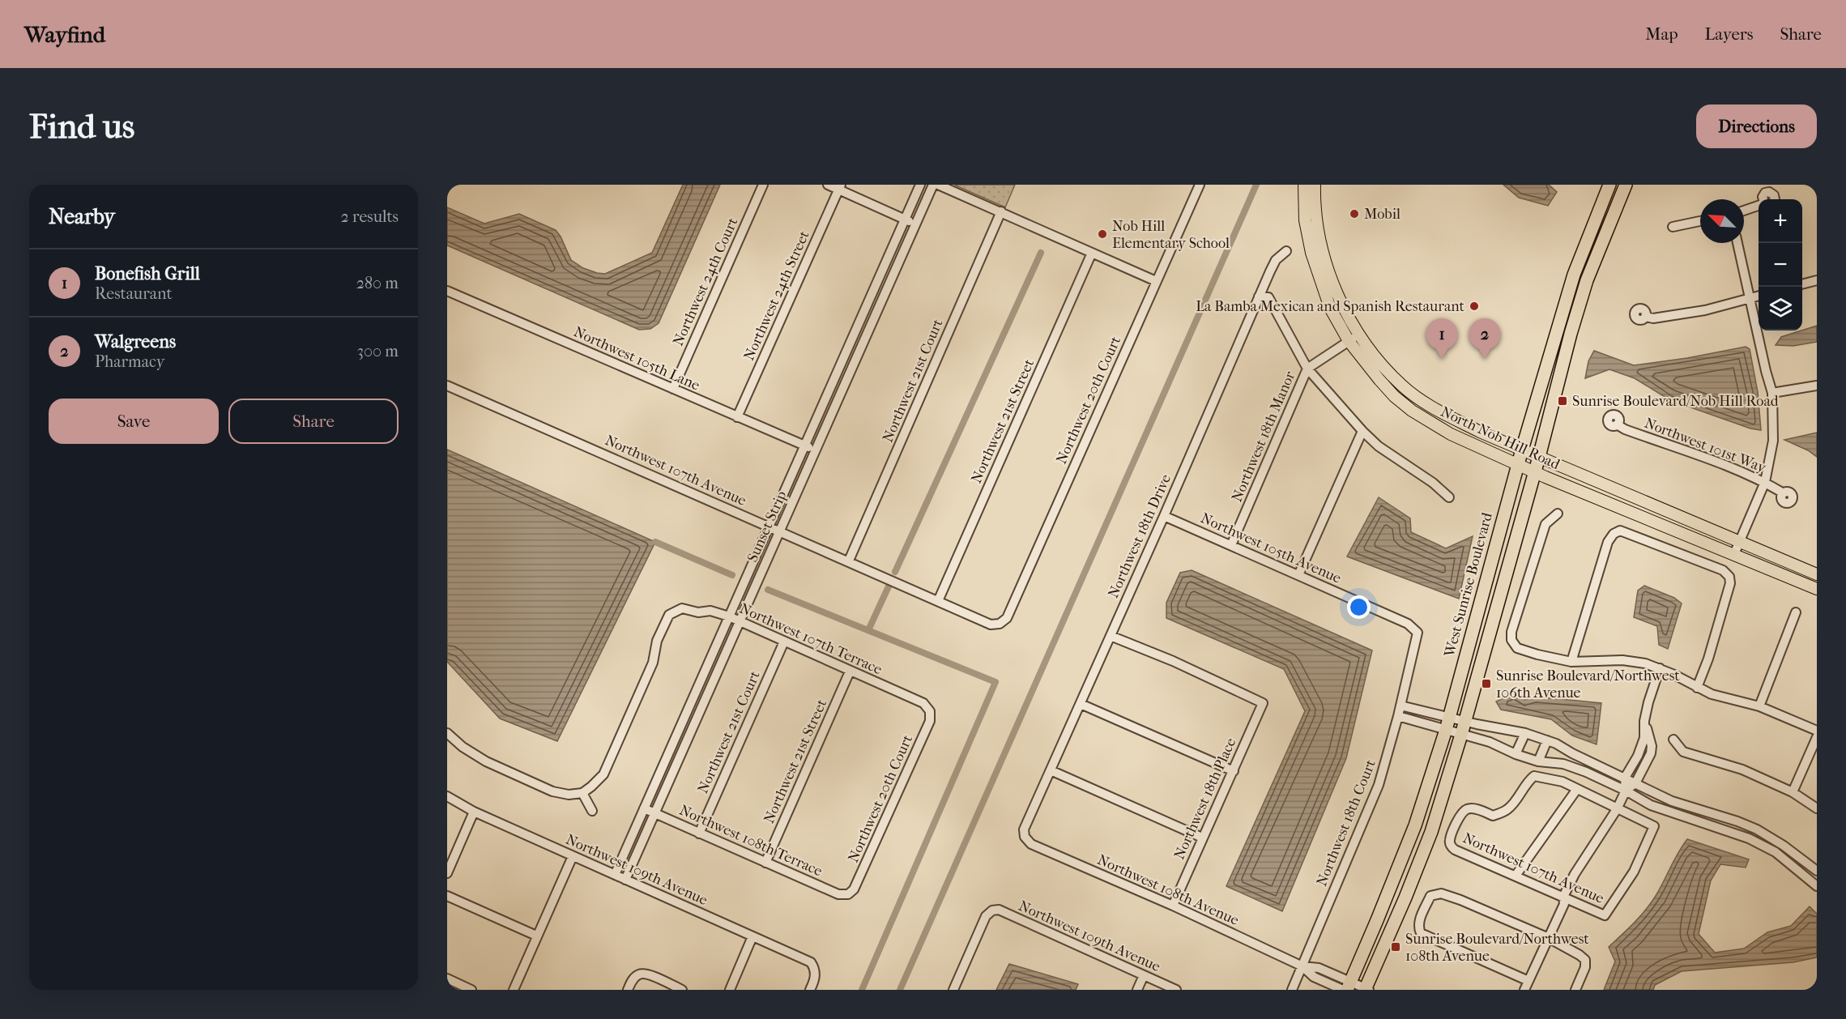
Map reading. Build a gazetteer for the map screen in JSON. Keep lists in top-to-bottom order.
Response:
{
  "streets": {
    "highway": ["West Sunrise Boulevard"],
    "main road": ["North Nob Hill Road"],
    "street": [
      "Northwest 24th Court",
      "Northwest 24th Street",
      "Northwest 105th Lane",
      "Northwest 21st Court",
      "Northwest 20th Court",
      "Northwest 21st Street",
      "Northwest 18th Manor",
      "Northwest 101st Way",
      "Northwest 107th Avenue",
      "Sunset Strip",
      "Northwest 18th Drive",
      "Northwest 105th Avenue",
      "Northwest 107th Terrace",
      "Northwest 18th Place",
      "Northwest 18th Court",
      "Northwest 108th Terrace",
      "Northwest 109th Avenue",
      "Northwest 108th Avenue"
    ]
  },
  "crossings": [
    ["Northwest 24th Court", "Northwest 105th Lane"],
    ["Northwest 24th Street", "Northwest 105th Lane"],
    ["Northwest 105th Lane", "Sunset Strip"],
    ["Northwest 21st Court", "Northwest 107th Avenue"],
    ["Northwest 21st Court", "Northwest 107th Terrace"],
    ["Northwest 21st Court", "Northwest 108th Terrace"],
    ["Northwest 20th Court", "Northwest 107th Avenue"],
    ["Northwest 20th Court", "Northwest 107th Terrace"],
    ["Northwest 20th Court", "Northwest 108th Terrace"],
    ["Northwest 21st Street", "Northwest 107th Avenue"],
    ["Northwest 21st Street", "Northwest 107th Terrace"],
    ["Northwest 21st Street", "Northwest 108th Terrace"],
    ["Northwest 18th Manor", "North Nob Hill Road"],
    ["Northwest 18th Manor", "Northwest 105th Avenue"],
    ["North Nob Hill Road", "West Sunrise Boulevard"],
    ["Northwest 107th Avenue", "Sunset Strip"],
    ["Sunset Strip", "Northwest 107th Terrace"],
    ["Sunset Strip", "Northwest 108th Terrace"],
    ["Sunset Strip", "Northwest 109th Avenue"],
    ["Northwest 18th Drive", "Northwest 105th Avenue"],
    ["Northwest 18th Drive", "Northwest 18th Place"],
    ["Northwest 18th Drive", "Northwest 108th Avenue"],
    ["Northwest 105th Avenue", "Northwest 18th Court"],
    ["West Sunrise Boulevard", "Northwest 108th Avenue"],
    ["Northwest 18th Place", "Northwest 108th Avenue"],
    ["Northwest 18th Court", "Northwest 108th Avenue"]
  ],
  "places": {
    "other": ["Mobil", "Nob Hill Elementary School", "La Bamba Mexican and Spanish Restaurant"],
    "transit": ["Sunrise Boulevard/Nob Hill Road", "Sunrise Boulevard/Northwest 106th Avenue", "Sunrise Boulevard/Northwest 108th Avenue"]
  },
  "north": "top left",
  "page": {
    "header": "Wayfind",
    "nav": ["Map", "Layers", "Share"],
    "buttons": [
      "Directions",
      ["Save", "Share"]
    ],
    "title": "Find us",
    "heading": ["Nearby", "2 results"],
    "map_buttons": ["+", "−"],
    "list": [
      {
        "mark": "1",
        "name": "Bonefish Grill",
        "note": "Restaurant",
        "value": "280 m"
      },
      {
        "mark": "2",
        "name": "Walgreens",
        "note": "Pharmacy",
        "value": "300 m"
      }
    ],
    "pins": ["1", "2"]
  }
}
